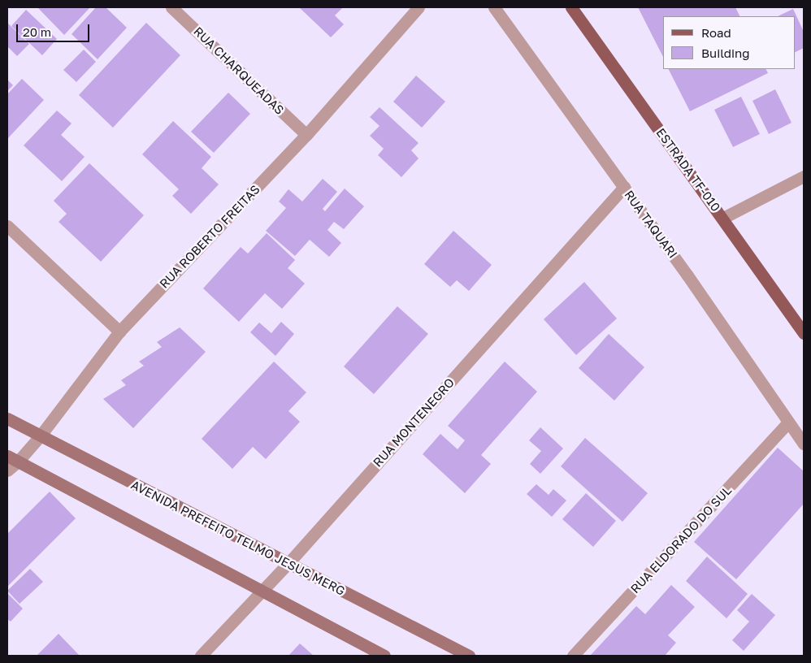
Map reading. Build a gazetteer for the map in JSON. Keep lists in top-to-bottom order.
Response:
{
  "streets": {
    "main road": ["ESTRADA TF-010", "AVENIDA PREFEITO TELMO JESUS MERG"],
    "street": [
      "RUA CHARQUEADAS",
      "RUA TAQUARI",
      "RUA ROBERTO FREITAS",
      "RUA MONTENEGRO",
      "RUA ELDORADO DO SUL"
    ]
  },
  "crossings": [
    ["RUA CHARQUEADAS", "RUA ROBERTO FREITAS"],
    ["RUA TAQUARI", "RUA MONTENEGRO"],
    ["RUA TAQUARI", "RUA ELDORADO DO SUL"],
    ["RUA ROBERTO FREITAS", "AVENIDA PREFEITO TELMO JESUS MERG"],
    ["RUA MONTENEGRO", "AVENIDA PREFEITO TELMO JESUS MERG"]
  ],
  "legend": ["Road", "Building"],
  "scale_bar": "20 m"
}
